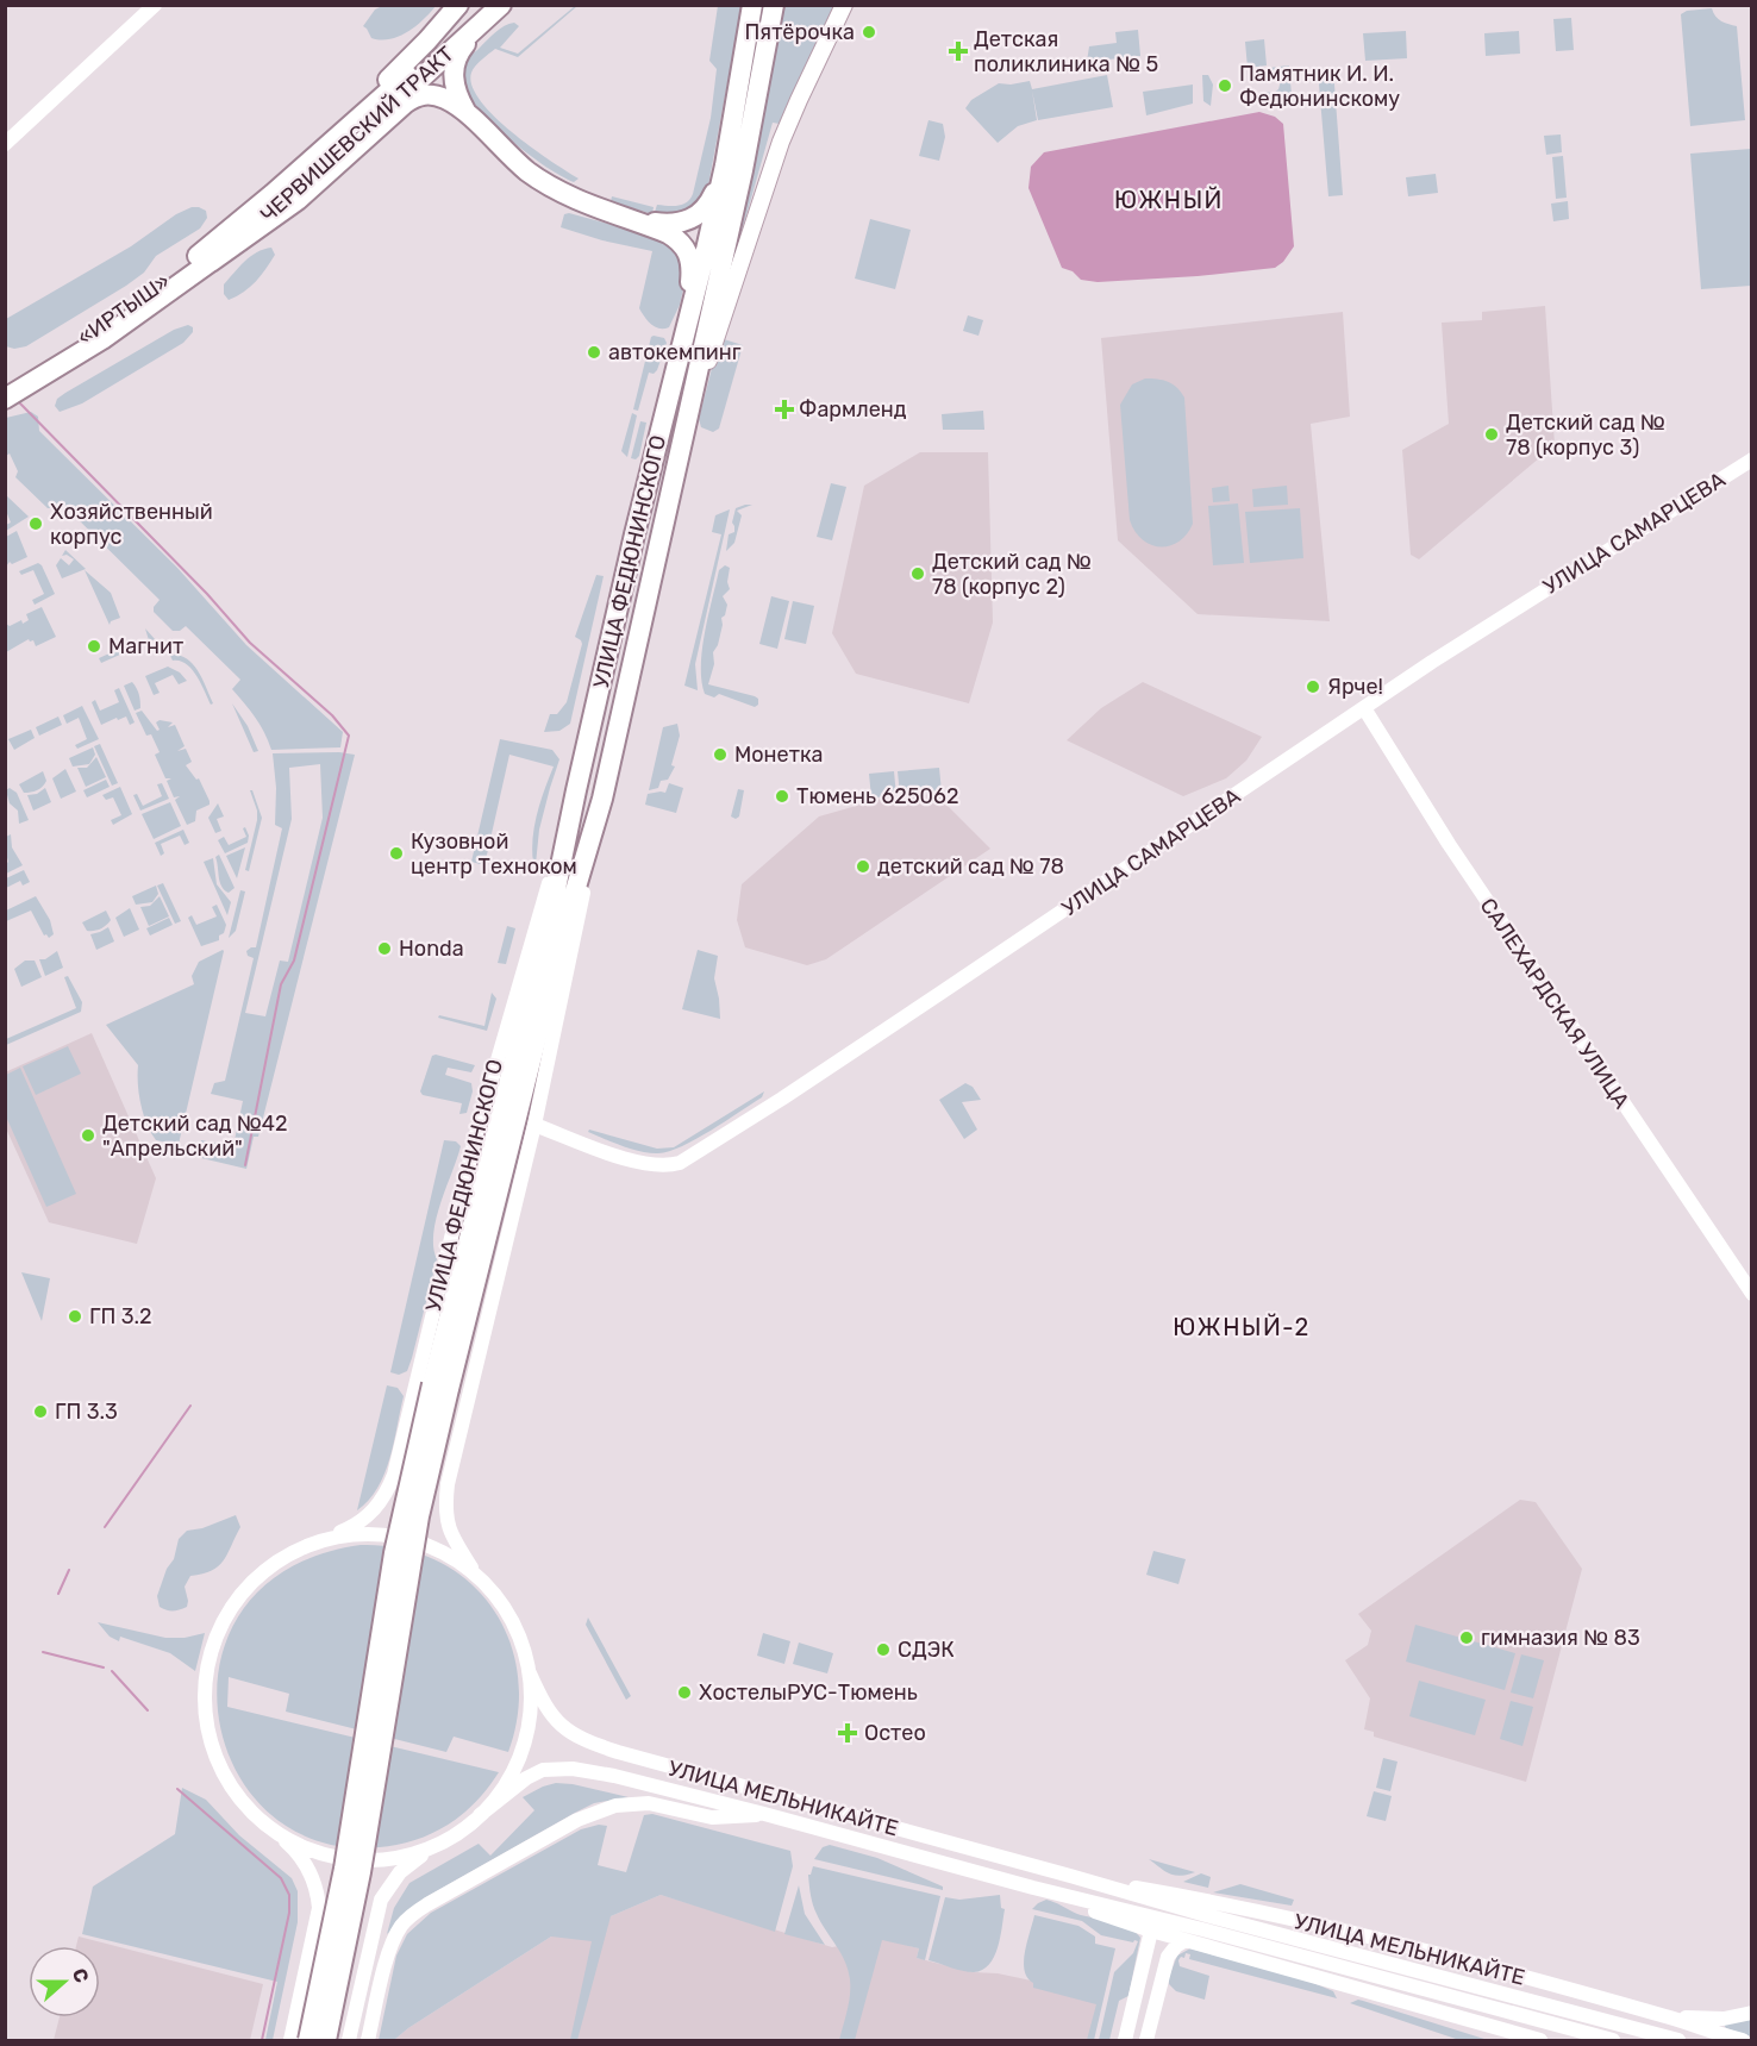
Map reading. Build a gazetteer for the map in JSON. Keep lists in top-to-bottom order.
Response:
{
  "streets": {
    "highway": ["ЧЕРВИШЕВСКИЙ ТРАКТ", "«ИРТЫШ»", "УЛИЦА ФЕДЮНИНСКОГО"],
    "main road": ["УЛИЦА САМАРЦЕВА", "САЛЕХАРДСКАЯ УЛИЦА", "УЛИЦА МЕЛЬНИКАЙТЕ"]
  },
  "crossings": [
    ["ЧЕРВИШЕВСКИЙ ТРАКТ", "«ИРТЫШ»"],
    ["УЛИЦА САМАРЦЕВА", "УЛИЦА ФЕДЮНИНСКОГО"],
    ["УЛИЦА САМАРЦЕВА", "САЛЕХАРДСКАЯ УЛИЦА"]
  ],
  "districts": ["ЮЖНЫЙ", "ЮЖНЫЙ-2"],
  "places": {
    "other": [
      "Пятёрочка",
      "Памятник И. И. Федюнинскому",
      "автокемпинг",
      "Детский сад № 78 (корпус 3)",
      "Хозяйственный корпус",
      "Детский сад № 78 (корпус 2)",
      "Магнит",
      "Ярче!",
      "Монетка",
      "Тюмень 625062",
      "Кузовной центр Техноком",
      "детский сад № 78",
      "Honda",
      "Детский сад №42 \"Апрельский\"",
      "ГП 3.2",
      "ГП 3.3",
      "гимназия № 83",
      "СДЭК",
      "ХостелыРУС-Тюмень"
    ],
    "health": ["Детская поликлиника № 5", "Фармленд", "Остео"]
  },
  "north": "right"
}
